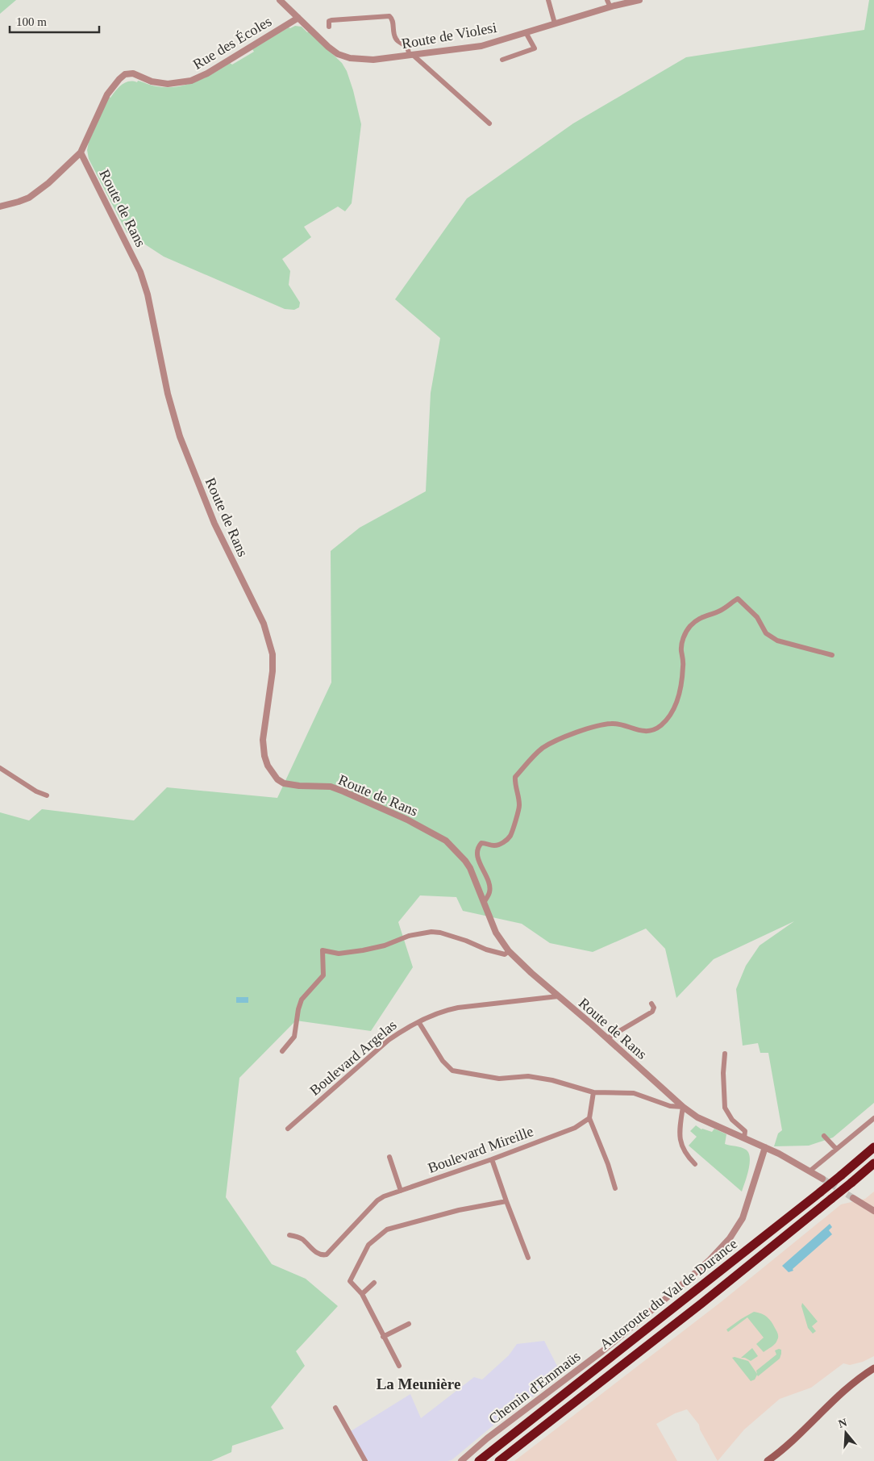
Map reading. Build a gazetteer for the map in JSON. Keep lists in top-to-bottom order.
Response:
{
  "streets": {
    "highway": ["Autoroute du Val de Durance"],
    "street": [
      "Route de Violesi",
      "Rue des Écoles",
      "Route de Rans",
      "Boulevard Argelas",
      "Boulevard Mireille",
      "Chemin d'Emmaüs"
    ]
  },
  "crossings": [
    ["Route de Violesi", "Rue des Écoles"],
    ["Rue des Écoles", "Route de Rans"],
    ["Route de Rans", "Boulevard Argelas"],
    ["Route de Rans", "Chemin d'Emmaüs"]
  ],
  "districts": ["La Meunière"],
  "scale_bar": "100 m",
  "north": "top"
}
